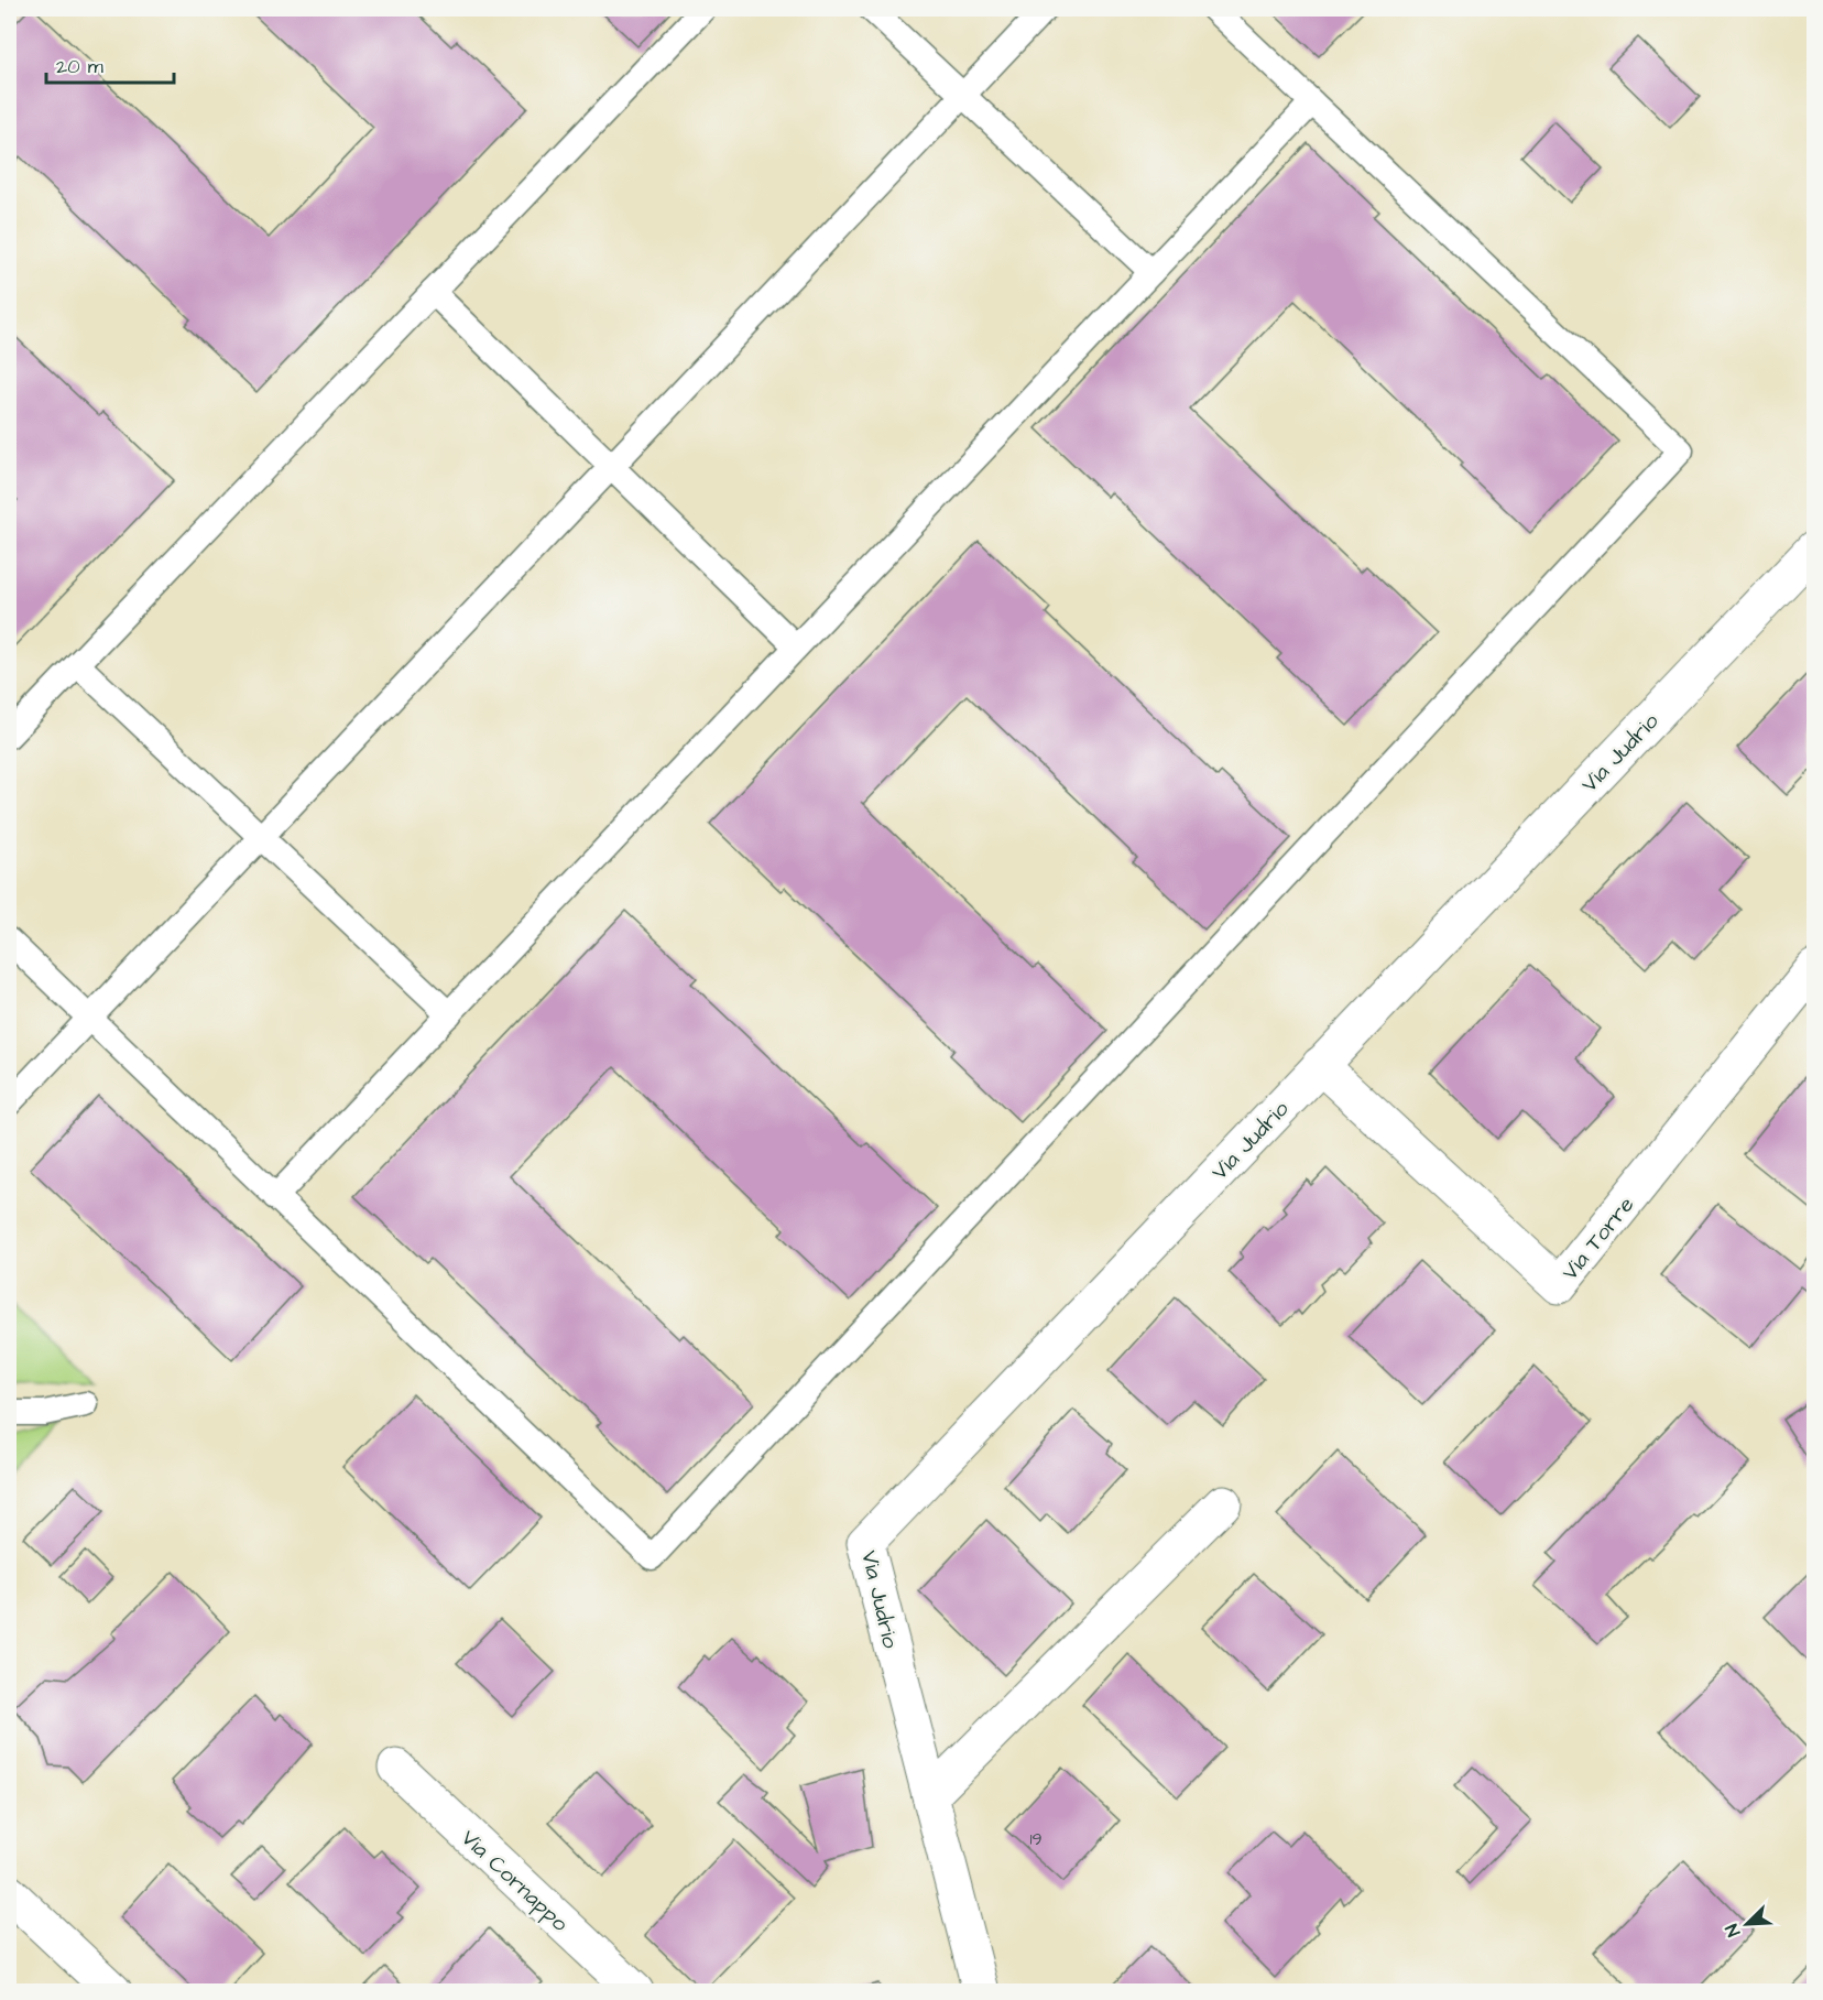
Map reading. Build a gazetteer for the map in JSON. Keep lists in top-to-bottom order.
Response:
{
  "streets": {
    "street": ["Via Judrio", "Via Torre", "Via Cornappo"]
  },
  "crossings": [
    ["Via Judrio", "Via Torre"]
  ],
  "house_numbers": ["19"],
  "scale_bar": "20 m",
  "north": "bottom left"
}
